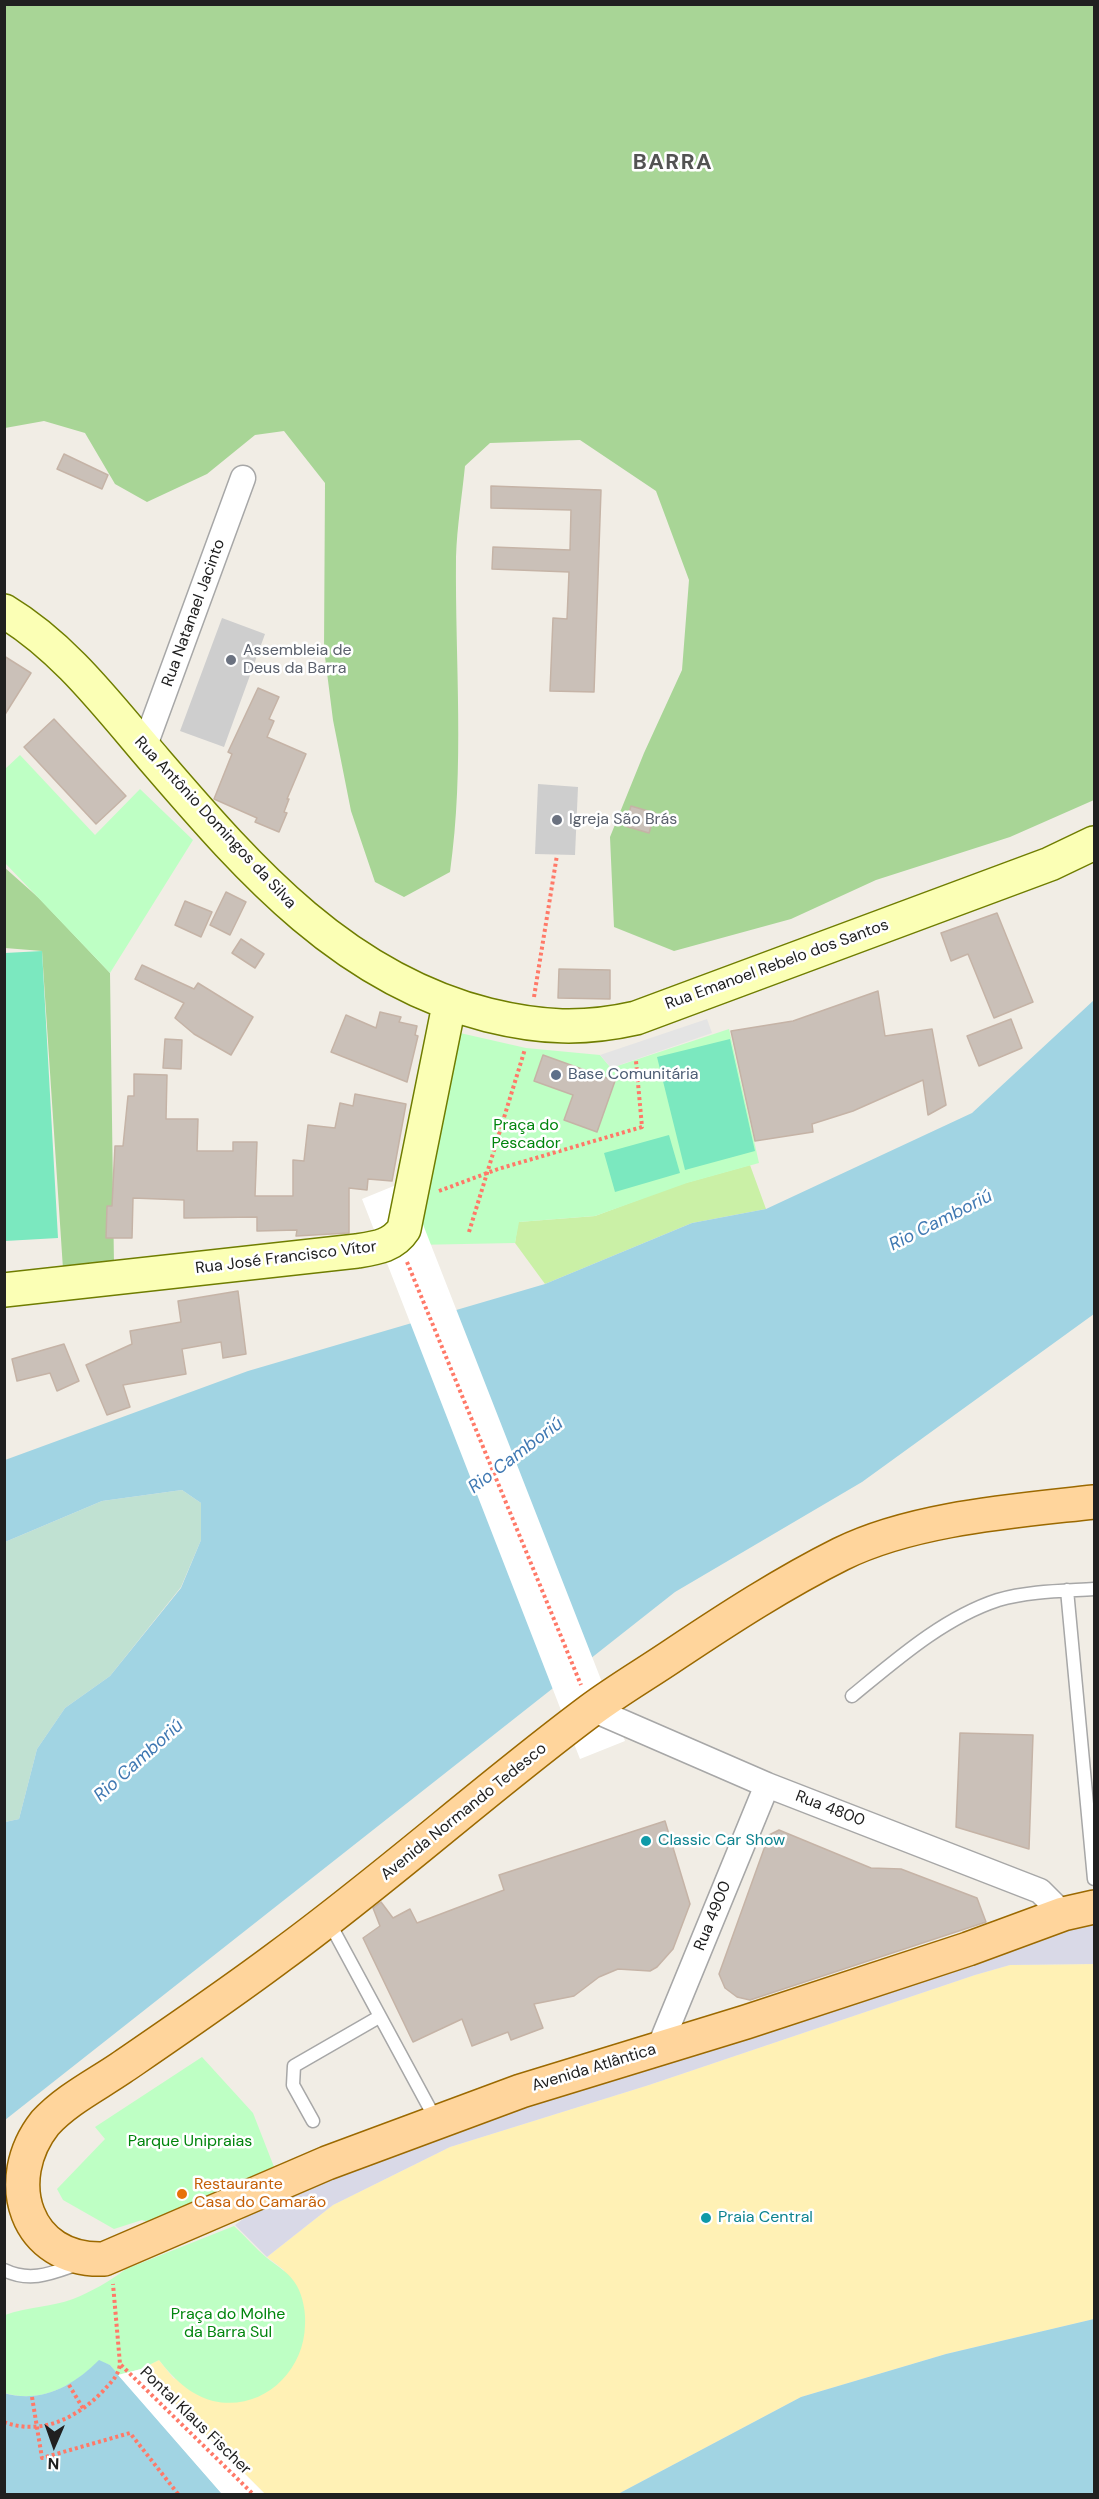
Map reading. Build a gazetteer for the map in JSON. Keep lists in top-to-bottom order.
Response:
{
  "streets": {
    "main road": [
      "Rua Antônio Domingos da Silva",
      "Rua Emanoel Rebelo dos Santos",
      "Rua José Francisco Vítor",
      "Avenida Normando Tedesco",
      "Avenida Atlântica"
    ],
    "street": ["Rua Natanael Jacinto", "Rua 4800", "Rua 4900"],
    "path": ["Pontal Klaus Fischer"]
  },
  "crossings": [
    ["Rua Natanael Jacinto", "Rua Antônio Domingos da Silva"],
    ["Rua Antônio Domingos da Silva", "Rua Emanoel Rebelo dos Santos"],
    ["Rua Antônio Domingos da Silva", "Rua José Francisco Vítor"],
    ["Rua Emanoel Rebelo dos Santos", "Rua José Francisco Vítor"],
    ["Rua 4800", "Avenida Normando Tedesco"],
    ["Rua 4800", "Rua 4900"],
    ["Rua 4800", "Avenida Atlântica"],
    ["Avenida Normando Tedesco", "Avenida Atlântica"],
    ["Rua 4900", "Avenida Atlântica"]
  ],
  "districts": ["BARRA"],
  "water": ["Rio Camboriú"],
  "parks": ["Praça do Pescador", "Parque Unipraias", "Praça do Molhe da Barra Sul"],
  "places": [
    "Assembleia de Deus da Barra",
    "Igreja São Brás",
    "Base Comunitária",
    "Classic Car Show",
    "Restaurante Casa do Camarão",
    "Praia Central"
  ],
  "north": "bottom"
}
